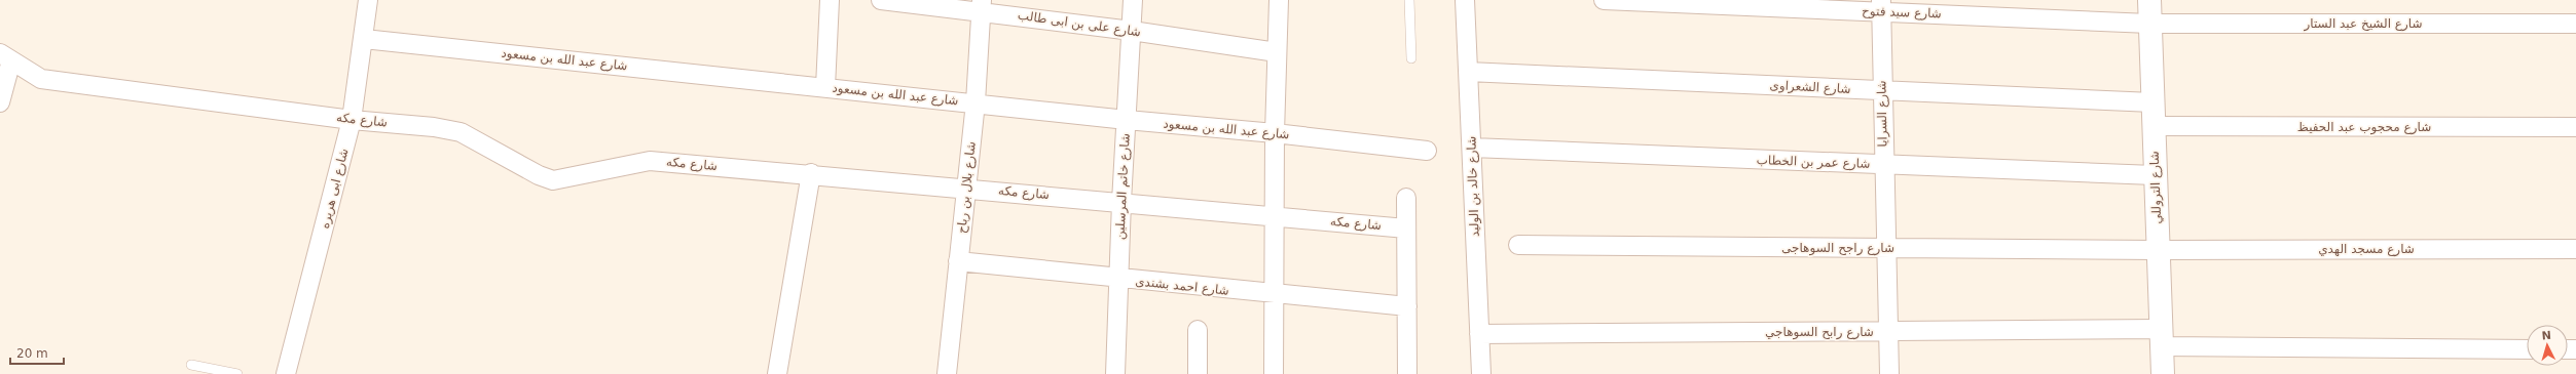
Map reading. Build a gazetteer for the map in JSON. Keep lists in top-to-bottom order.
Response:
{
  "streets": {
    "street": [
      "شارع سيد فتوح",
      "شارع على بن ابى طالب",
      "شارع الشيخ عبد الستار",
      "شارع عبد الله بن مسعود",
      "شارع الشعراوى",
      "شارع السرايا",
      "شارع مكه",
      "شارع محجوب عبد الحفيظ",
      "شارع عمر بن الخطاب",
      "شارع خاتم المرسلين",
      "شارع خالد بن الوليد",
      "شارع بلال بن رباح",
      "شارع التروللي",
      "شارع ابى هريره",
      "شارع راجح السوهاجى",
      "شارع مسجد الهدي",
      "شارع احمد بشندى",
      "شارع رابح السوهاجي"
    ]
  },
  "crossings": [
    ["شارع سيد فتوح", "شارع الشيخ عبد الستار"],
    ["شارع سيد فتوح", "شارع السرايا"],
    ["شارع سيد فتوح", "شارع التروللي"],
    ["شارع على بن ابى طالب", "شارع خاتم المرسلين"],
    ["شارع على بن ابى طالب", "شارع بلال بن رباح"],
    ["شارع الشيخ عبد الستار", "شارع التروللي"],
    ["شارع عبد الله بن مسعود", "شارع خاتم المرسلين"],
    ["شارع عبد الله بن مسعود", "شارع بلال بن رباح"],
    ["شارع عبد الله بن مسعود", "شارع ابى هريره"],
    ["شارع الشعراوى", "شارع السرايا"],
    ["شارع الشعراوى", "شارع خالد بن الوليد"],
    ["شارع الشعراوى", "شارع التروللي"],
    ["شارع السرايا", "شارع عمر بن الخطاب"],
    ["شارع السرايا", "شارع راجح السوهاجى"],
    ["شارع السرايا", "شارع رابح السوهاجي"],
    ["شارع مكه", "شارع خاتم المرسلين"],
    ["شارع مكه", "شارع بلال بن رباح"],
    ["شارع مكه", "شارع ابى هريره"],
    ["شارع محجوب عبد الحفيظ", "شارع التروللي"],
    ["شارع عمر بن الخطاب", "شارع خالد بن الوليد"],
    ["شارع عمر بن الخطاب", "شارع التروللي"],
    ["شارع خاتم المرسلين", "شارع احمد بشندى"],
    ["شارع خالد بن الوليد", "شارع رابح السوهاجي"],
    ["شارع بلال بن رباح", "شارع احمد بشندى"],
    ["شارع التروللي", "شارع راجح السوهاجى"],
    ["شارع التروللي", "شارع مسجد الهدي"],
    ["شارع التروللي", "شارع رابح السوهاجي"],
    ["شارع راجح السوهاجى", "شارع مسجد الهدي"]
  ],
  "scale_bar": "20 m",
  "north": "top"
}
